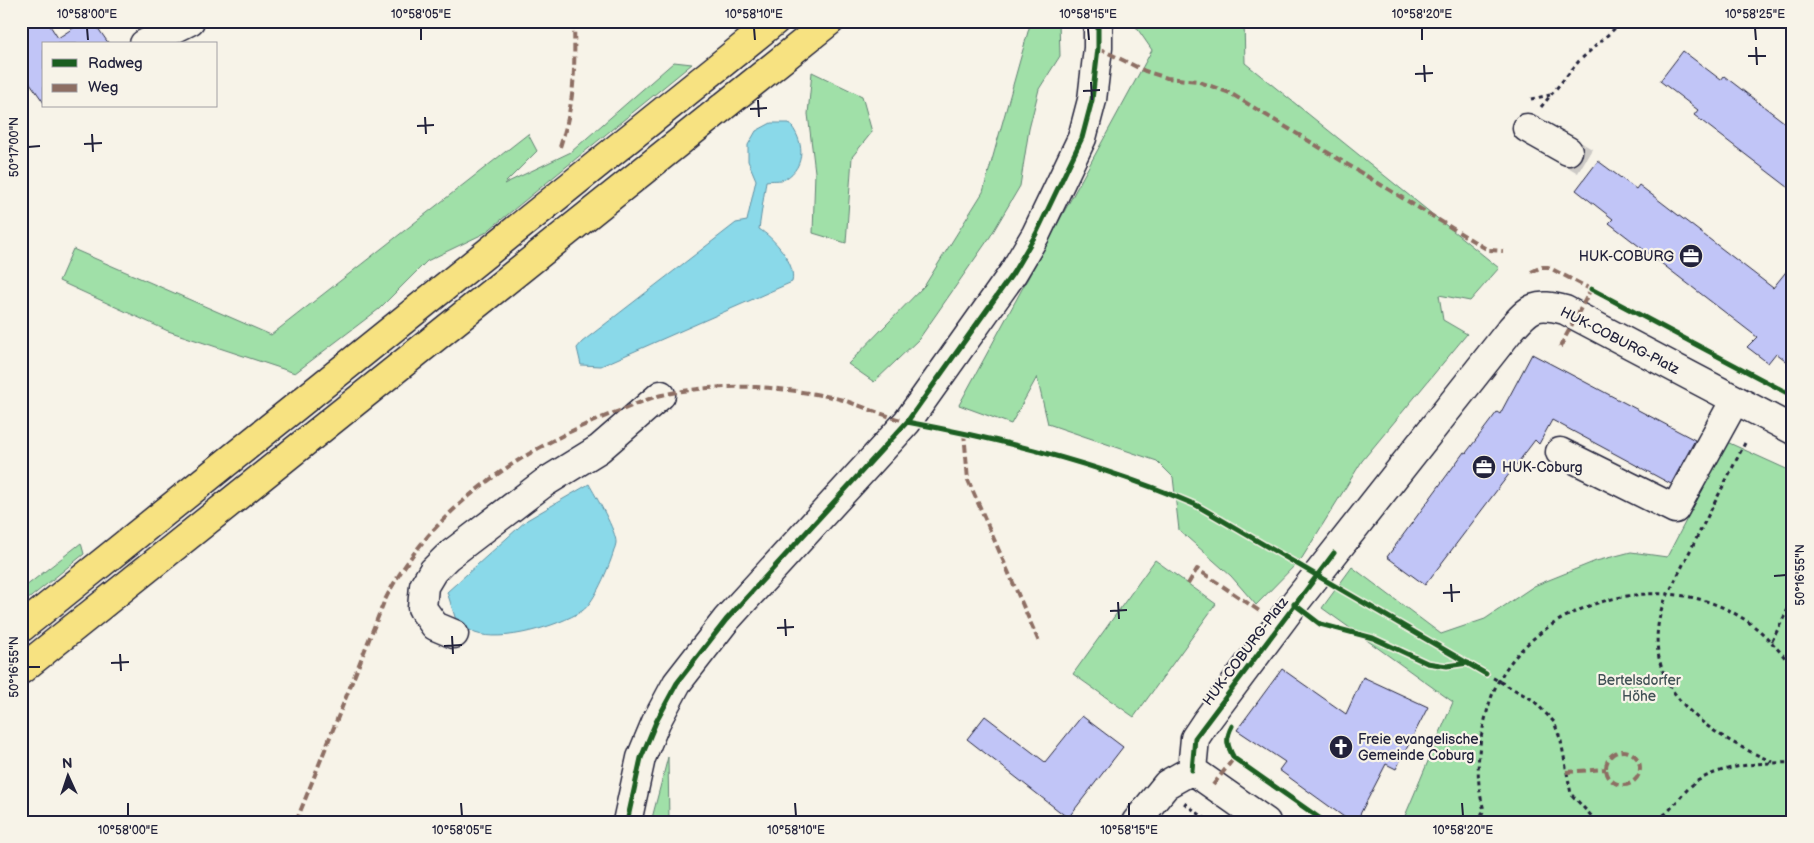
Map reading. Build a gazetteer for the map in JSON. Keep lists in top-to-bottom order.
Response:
{
  "streets": {
    "street": ["HUK-COBURG-Platz"]
  },
  "parks": ["Bertelsdorfer Höhe"],
  "places": {
    "office": ["HUK-COBURG", "HUK-Coburg"],
    "church": ["Freie evangelische Gemeinde Coburg"]
  },
  "legend": ["Radweg", "Weg"],
  "north": "top",
  "coordinates": [
    "10°58'00\"E",
    "10°58'05\"E",
    "10°58'10\"E",
    "10°58'15\"E",
    "10°58'20\"E",
    "10°58'25\"E",
    "50°17'00\"N",
    "50°16'55\"N"
  ]
}
